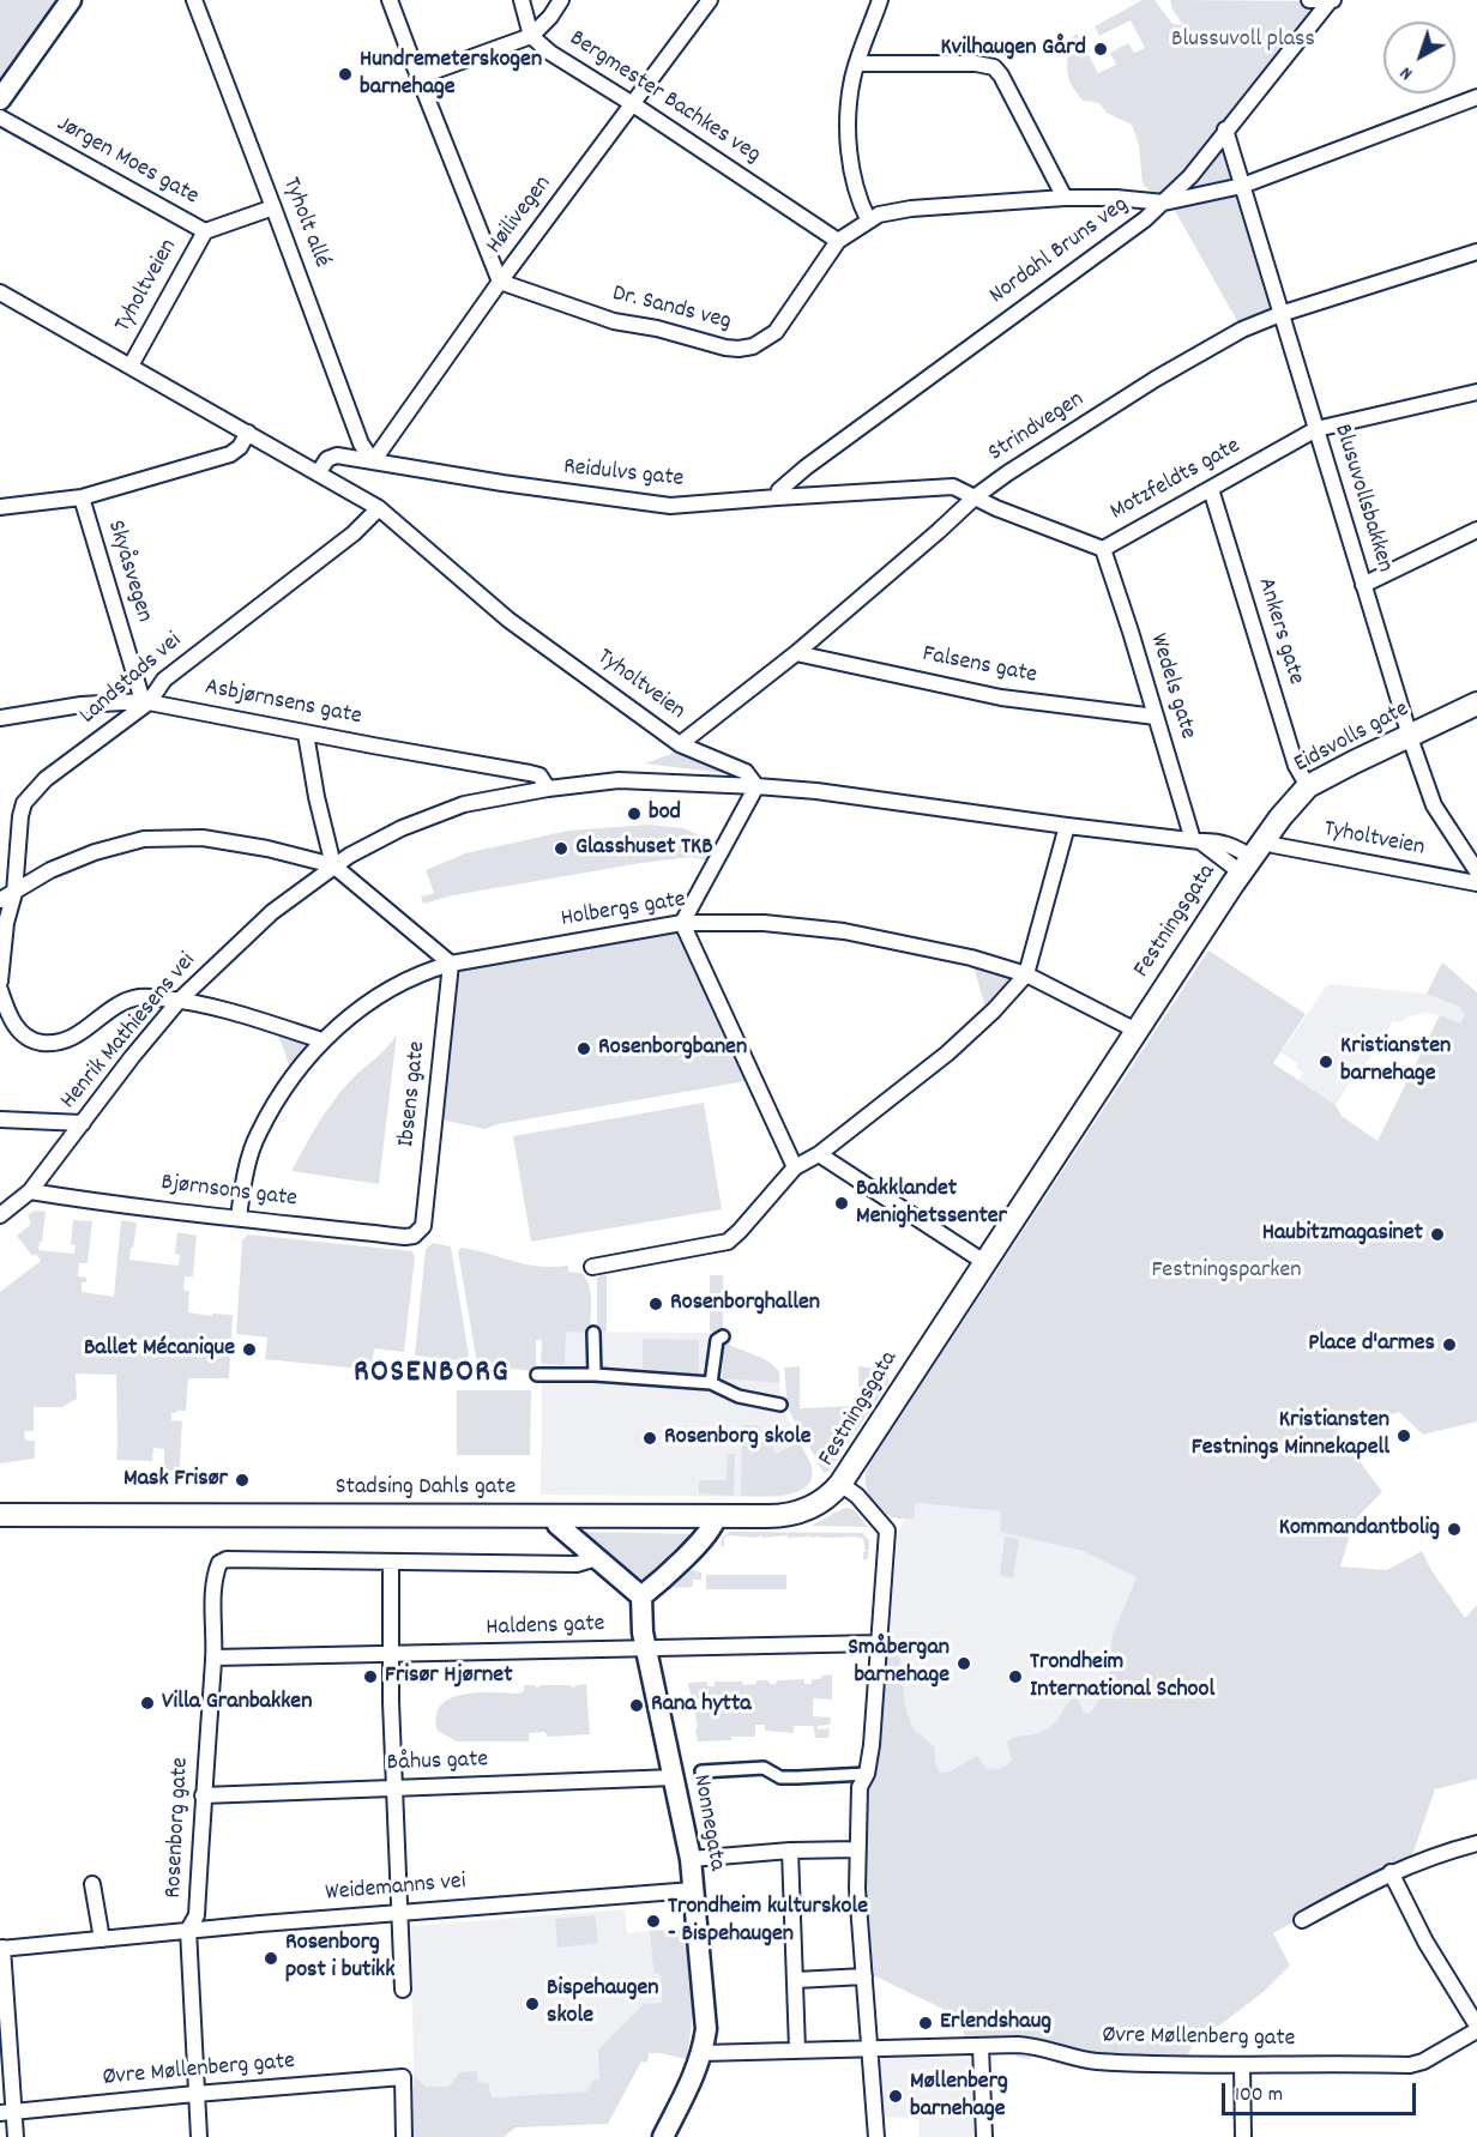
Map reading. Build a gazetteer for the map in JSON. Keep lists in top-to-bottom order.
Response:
{
  "streets": {
    "main road": ["Eidsvolls gate", "Festningsgata", "Stadsing Dahls gate"],
    "street": [
      "Bergmester Bachkes veg",
      "Jørgen Moes gate",
      "Høilivegen",
      "Tyholt allé",
      "Nordahl Bruns veg",
      "Tyholtveien",
      "Dr. Sands veg",
      "Strindvegen",
      "Reidulvs gate",
      "Motzfeldts gate",
      "Blusuvollsbakken",
      "Skyåsvegen",
      "Ankers gate",
      "Falsens gate",
      "Landstads vei",
      "Wedels gate",
      "Asbjørnsens gate",
      "Holbergs gate",
      "Henrik Mathiesens vei",
      "Ibsens gate",
      "Bjørnsons gate",
      "Haldens gate",
      "Båhus gate",
      "Nonnegata",
      "Rosenborg gate",
      "Weidemanns vei",
      "Øvre Møllenberg gate"
    ]
  },
  "crossings": [
    ["Bergmester Bachkes veg", "Høilivegen"],
    ["Bergmester Bachkes veg", "Dr. Sands veg"],
    ["Jørgen Moes gate", "Tyholt allé"],
    ["Jørgen Moes gate", "Tyholtveien"],
    ["Høilivegen", "Tyholt allé"],
    ["Høilivegen", "Dr. Sands veg"],
    ["Høilivegen", "Reidulvs gate"],
    ["Tyholt allé", "Reidulvs gate"],
    ["Nordahl Bruns veg", "Dr. Sands veg"],
    ["Nordahl Bruns veg", "Reidulvs gate"],
    ["Nordahl Bruns veg", "Blusuvollsbakken"],
    ["Tyholtveien", "Strindvegen"],
    ["Tyholtveien", "Reidulvs gate"],
    ["Tyholtveien", "Skyåsvegen"],
    ["Tyholtveien", "Landstads vei"],
    ["Tyholtveien", "Wedels gate"],
    ["Tyholtveien", "Eidsvolls gate"],
    ["Tyholtveien", "Festningsgata"],
    ["Tyholtveien", "Henrik Mathiesens vei"],
    ["Strindvegen", "Reidulvs gate"],
    ["Strindvegen", "Motzfeldts gate"],
    ["Strindvegen", "Blusuvollsbakken"],
    ["Strindvegen", "Falsens gate"],
    ["Reidulvs gate", "Motzfeldts gate"],
    ["Motzfeldts gate", "Blusuvollsbakken"],
    ["Motzfeldts gate", "Ankers gate"],
    ["Motzfeldts gate", "Wedels gate"],
    ["Blusuvollsbakken", "Eidsvolls gate"],
    ["Skyåsvegen", "Landstads vei"],
    ["Skyåsvegen", "Asbjørnsens gate"],
    ["Ankers gate", "Eidsvolls gate"],
    ["Falsens gate", "Wedels gate"],
    ["Landstads vei", "Asbjørnsens gate"],
    ["Asbjørnsens gate", "Henrik Mathiesens vei"],
    ["Eidsvolls gate", "Festningsgata"],
    ["Holbergs gate", "Festningsgata"],
    ["Holbergs gate", "Ibsens gate"],
    ["Holbergs gate", "Bjørnsons gate"],
    ["Festningsgata", "Stadsing Dahls gate"],
    ["Festningsgata", "Haldens gate"],
    ["Festningsgata", "Øvre Møllenberg gate"],
    ["Henrik Mathiesens vei", "Bjørnsons gate"],
    ["Ibsens gate", "Bjørnsons gate"],
    ["Haldens gate", "Nonnegata"],
    ["Haldens gate", "Rosenborg gate"],
    ["Båhus gate", "Nonnegata"],
    ["Båhus gate", "Rosenborg gate"],
    ["Nonnegata", "Weidemanns vei"],
    ["Nonnegata", "Øvre Møllenberg gate"],
    ["Rosenborg gate", "Weidemanns vei"],
    ["Rosenborg gate", "Øvre Møllenberg gate"]
  ],
  "districts": ["ROSENBORG"],
  "parks": ["Blussuvoll plass", "Festningsparken"],
  "places": [
    "Kvilhaugen Gård",
    "Hundremeterskogen barnehage",
    "bod",
    "Glasshuset TKB",
    "Rosenborgbanen",
    "Kristiansten barnehage",
    "Bakklandet Menighetssenter",
    "Haubitzmagasinet",
    "Rosenborghallen",
    "Place d'armes",
    "Ballet Mécanique",
    "Kristiansten Festnings Minnekapell",
    "Rosenborg skole",
    "Mask Frisør",
    "Kommandantbolig",
    "Småbergan barnehage",
    "Frisør Hjørnet",
    "Trondheim International School",
    "Villa Granbakken",
    "Rana hytta",
    "Trondheim kulturskole - Bispehaugen",
    "Rosenborg post i butikk",
    "Bispehaugen skole",
    "Erlendshaug",
    "Møllenberg barnehage"
  ],
  "scale_bar": "100 m",
  "north": "bottom left"
}
